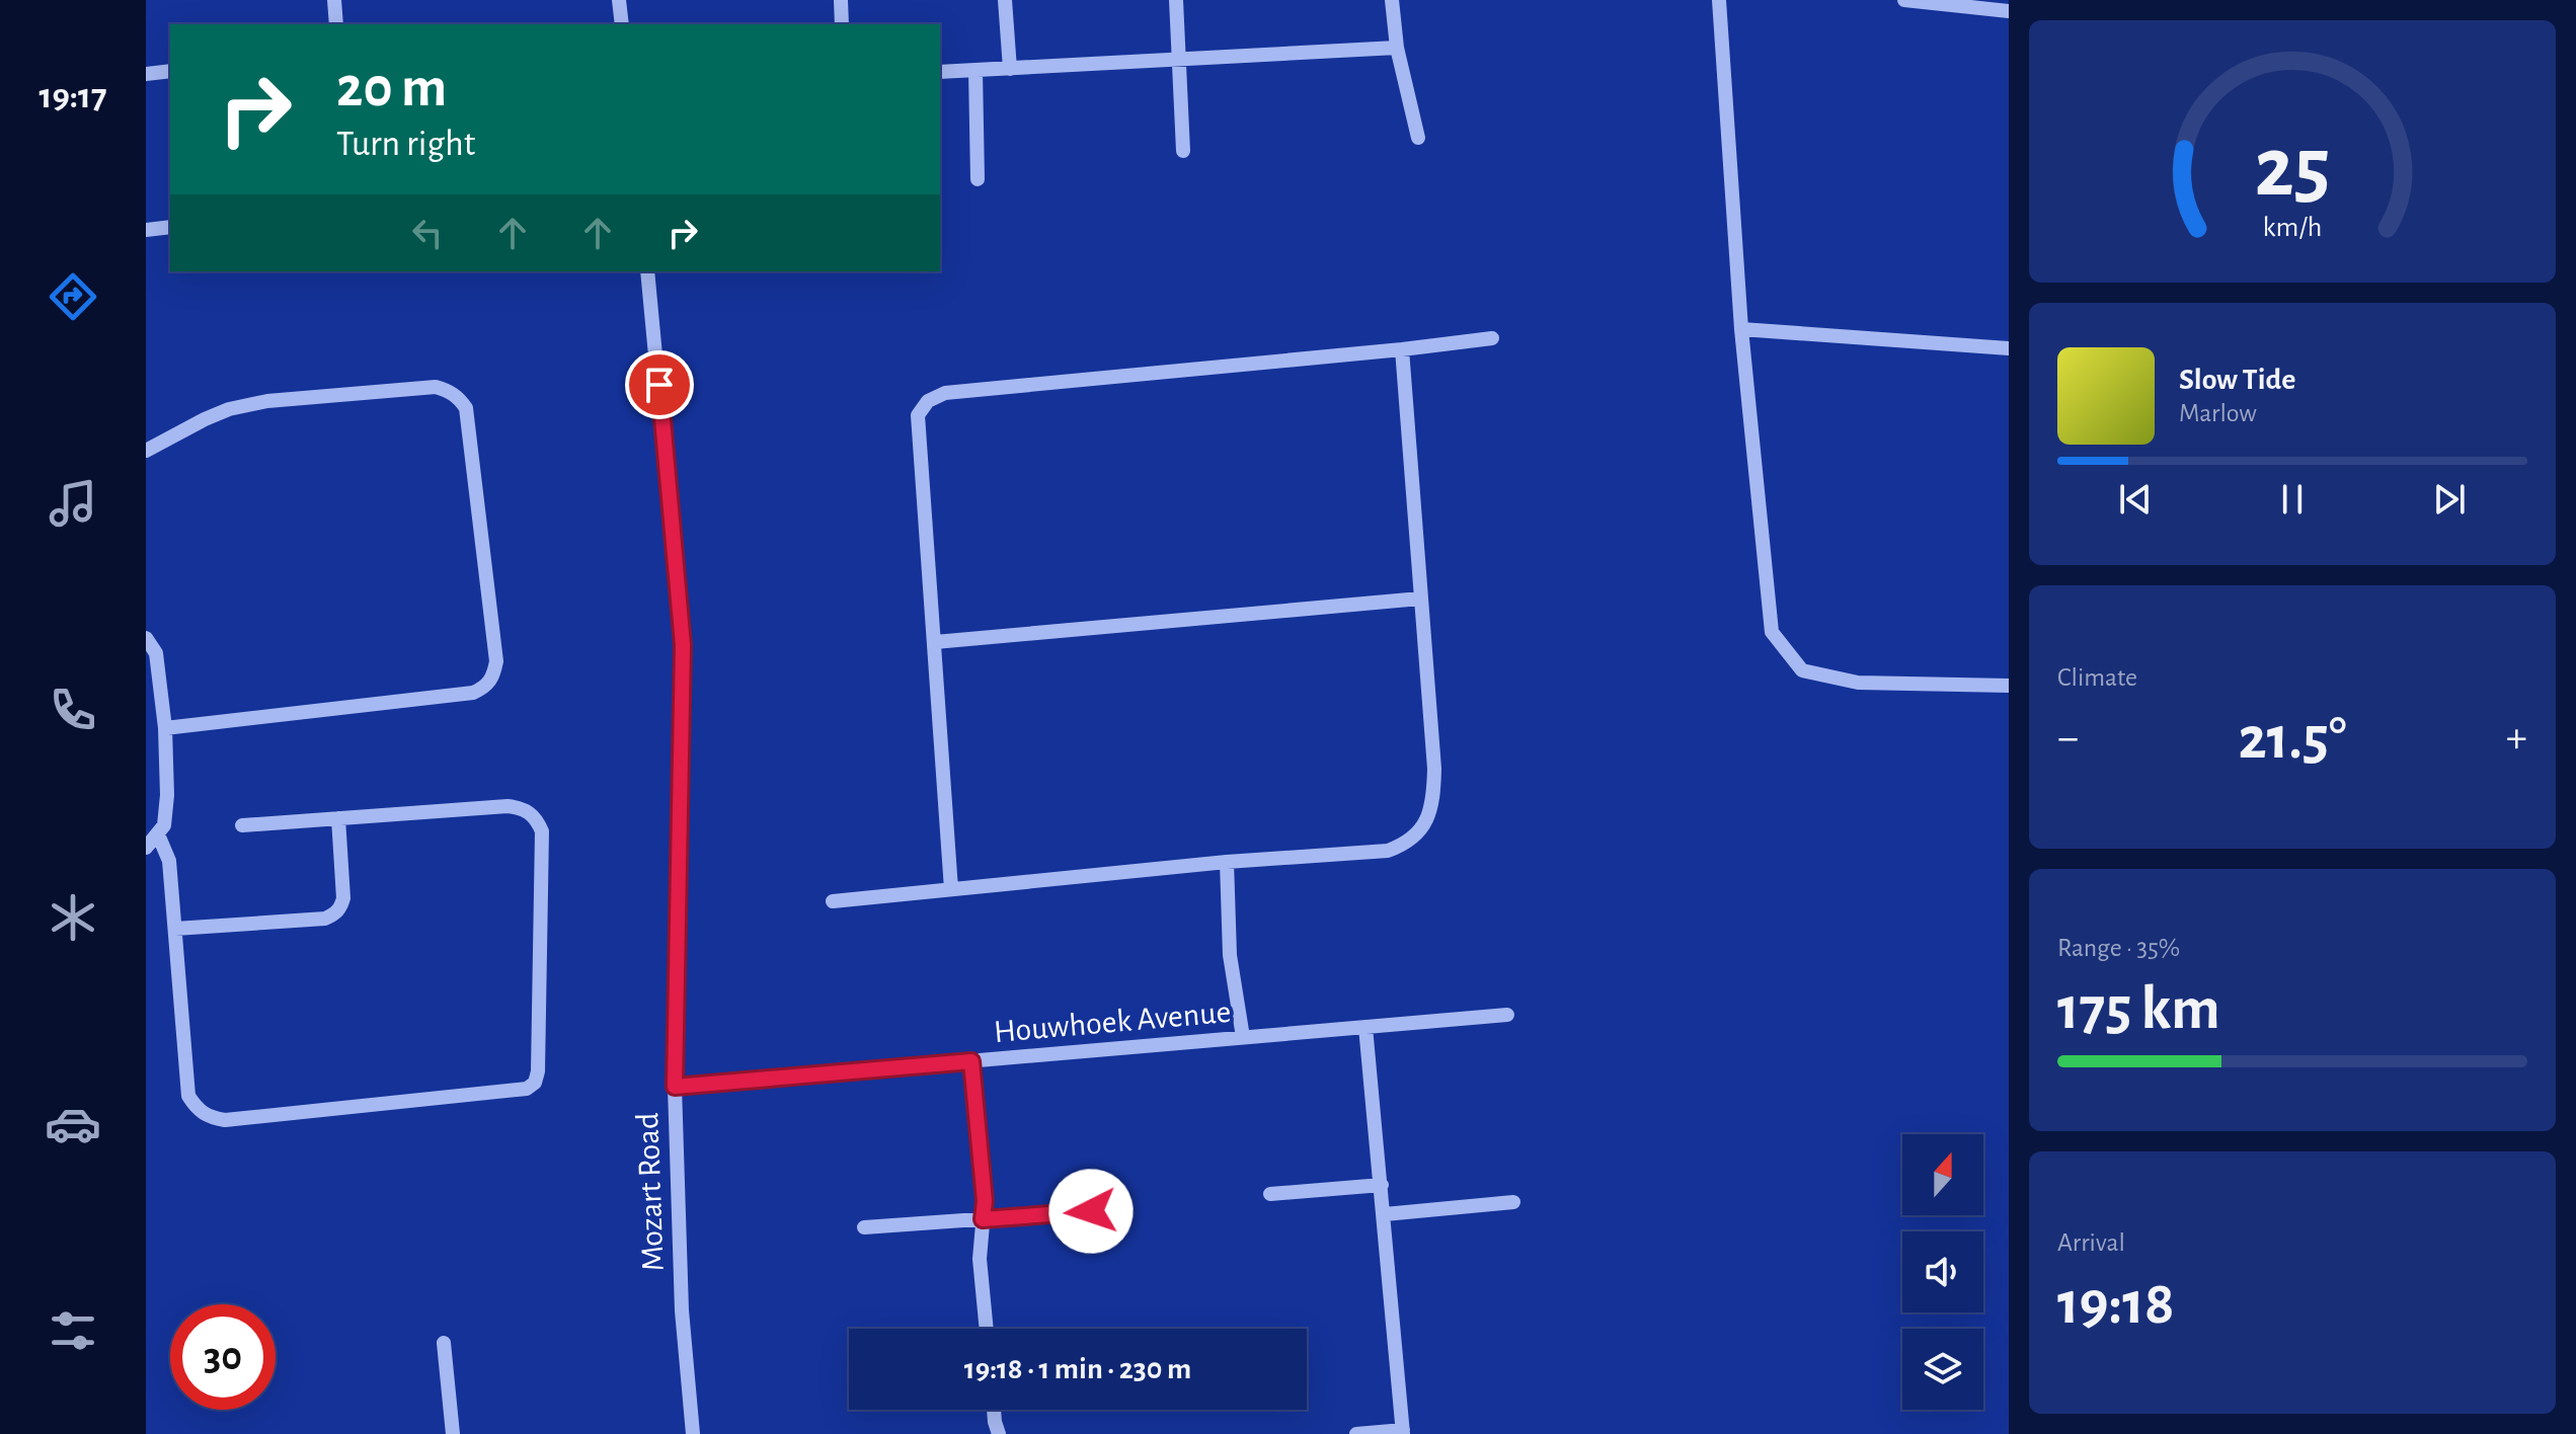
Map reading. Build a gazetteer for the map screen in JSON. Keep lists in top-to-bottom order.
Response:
{
  "streets": {
    "street": ["Houwhoek Avenue", "Mozart Road"]
  },
  "crossings": [
    ["Houwhoek Avenue", "Mozart Road"]
  ],
  "north": "top",
  "page": {
    "tabs": "19:17",
    "turn": ["20 m", "Turn right"],
    "song": ["Slow Tide", "Marlow"],
    "tile": [
      "Climate",
      ["Range · 35%", "175 km"],
      ["Arrival", "19:18"]
    ],
    "heat": ["−", "21.5°", "+"],
    "limit": "30",
    "trip": "19:18 · 1 min · 230 m",
    "gauge": ["25", "km/h"]
  }
}
